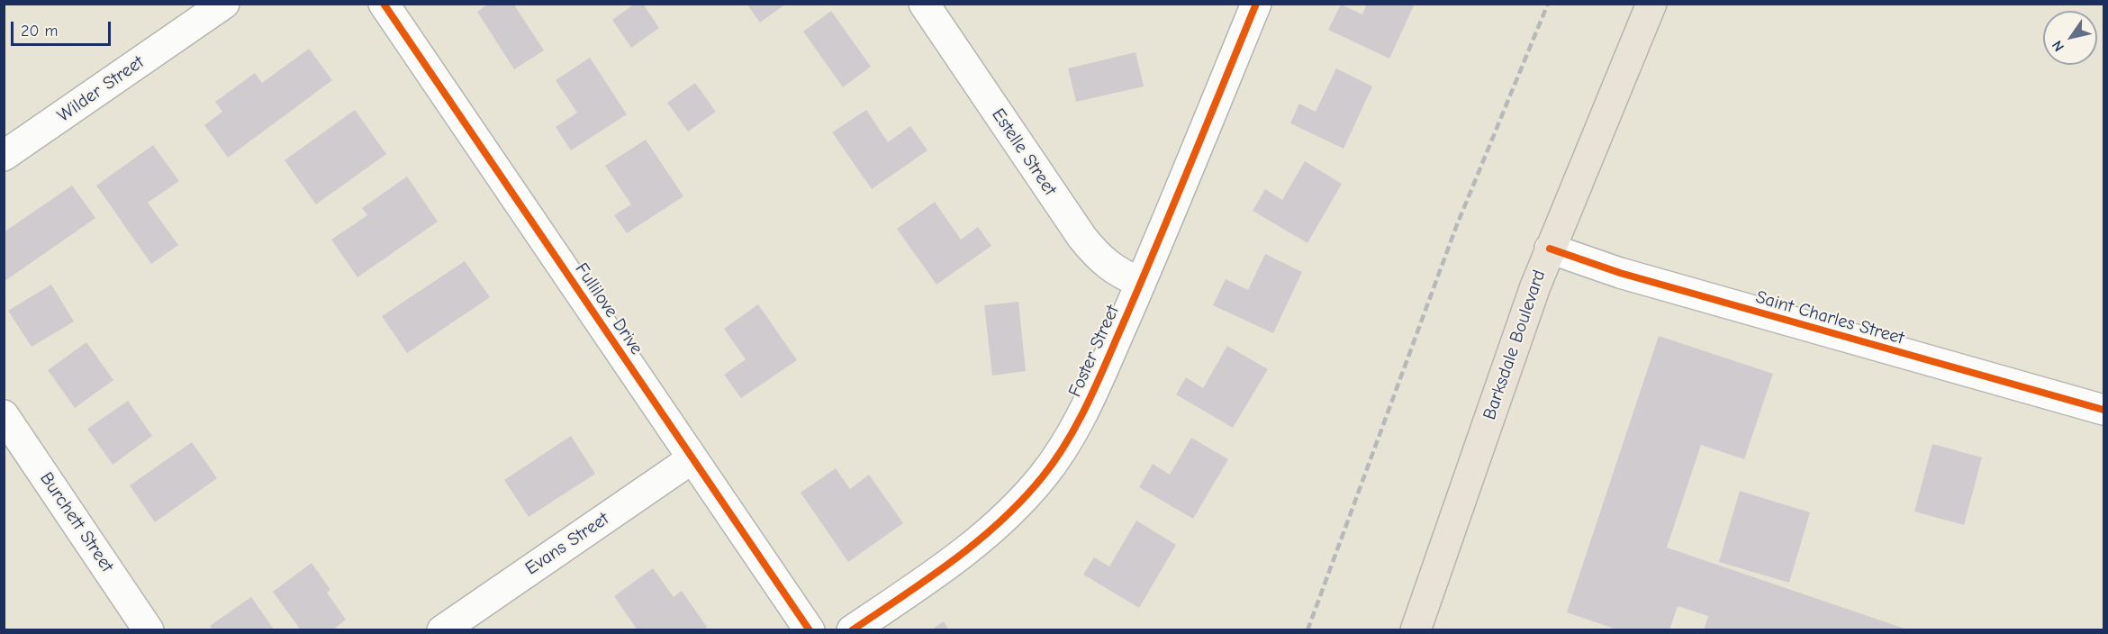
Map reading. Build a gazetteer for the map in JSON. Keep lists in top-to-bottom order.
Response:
{
  "streets": {
    "main road": ["Barksdale Boulevard"],
    "street": [
      "Wilder Street",
      "Estelle Street",
      "Fullilove Drive",
      "Saint Charles Street",
      "Foster Street",
      "Burchett Street",
      "Evans Street"
    ]
  },
  "crossings": [
    ["Estelle Street", "Foster Street"],
    ["Fullilove Drive", "Evans Street"],
    ["Saint Charles Street", "Barksdale Boulevard"]
  ],
  "scale_bar": "20 m",
  "north": "bottom left"
}
